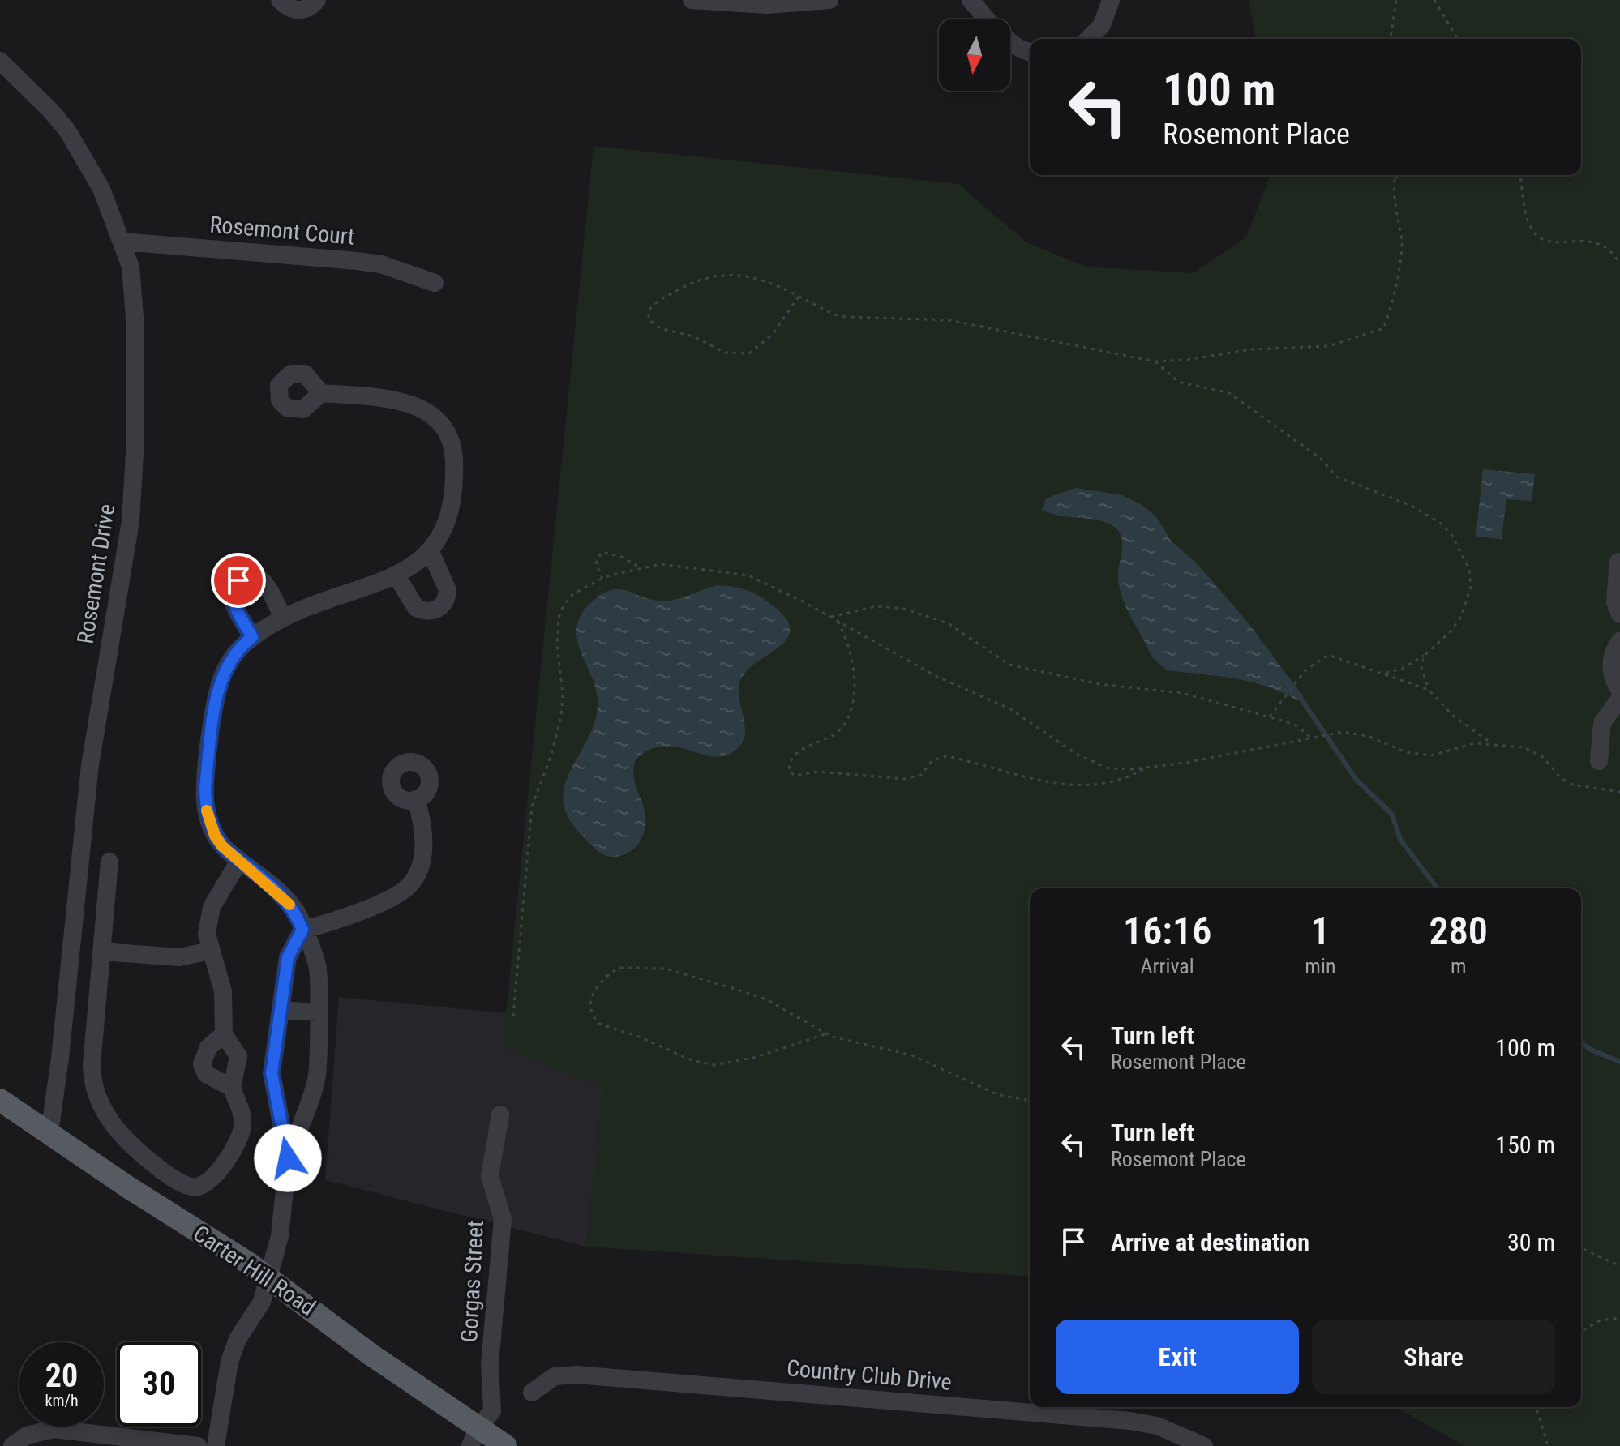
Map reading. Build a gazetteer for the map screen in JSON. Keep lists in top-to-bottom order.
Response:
{
  "streets": {
    "main road": ["Carter Hill Road"],
    "street": [
      "Rosemont Court",
      "Rosemont Drive",
      "Gorgas Street",
      "Country Club Drive"
    ]
  },
  "crossings": [
    ["Rosemont Court", "Rosemont Drive"],
    ["Rosemont Drive", "Carter Hill Road"],
    ["Carter Hill Road", "Gorgas Street"]
  ],
  "north": "bottom",
  "page": {
    "turn": ["100 m", "Rosemont Place"],
    "eta": [
      "16:16",
      "Arrival",
      "1",
      "min",
      "280",
      "m"
    ],
    "list": [
      {
        "name": "Turn left",
        "note": "Rosemont Place",
        "value": "100 m"
      },
      {
        "name": "Turn left",
        "note": "Rosemont Place",
        "value": "150 m"
      },
      {
        "name": "Arrive at destination",
        "value": "30 m"
      }
    ],
    "buttons": ["Exit", "Share"],
    "speed": "20 km/h",
    "limit": "30"
  }
}
